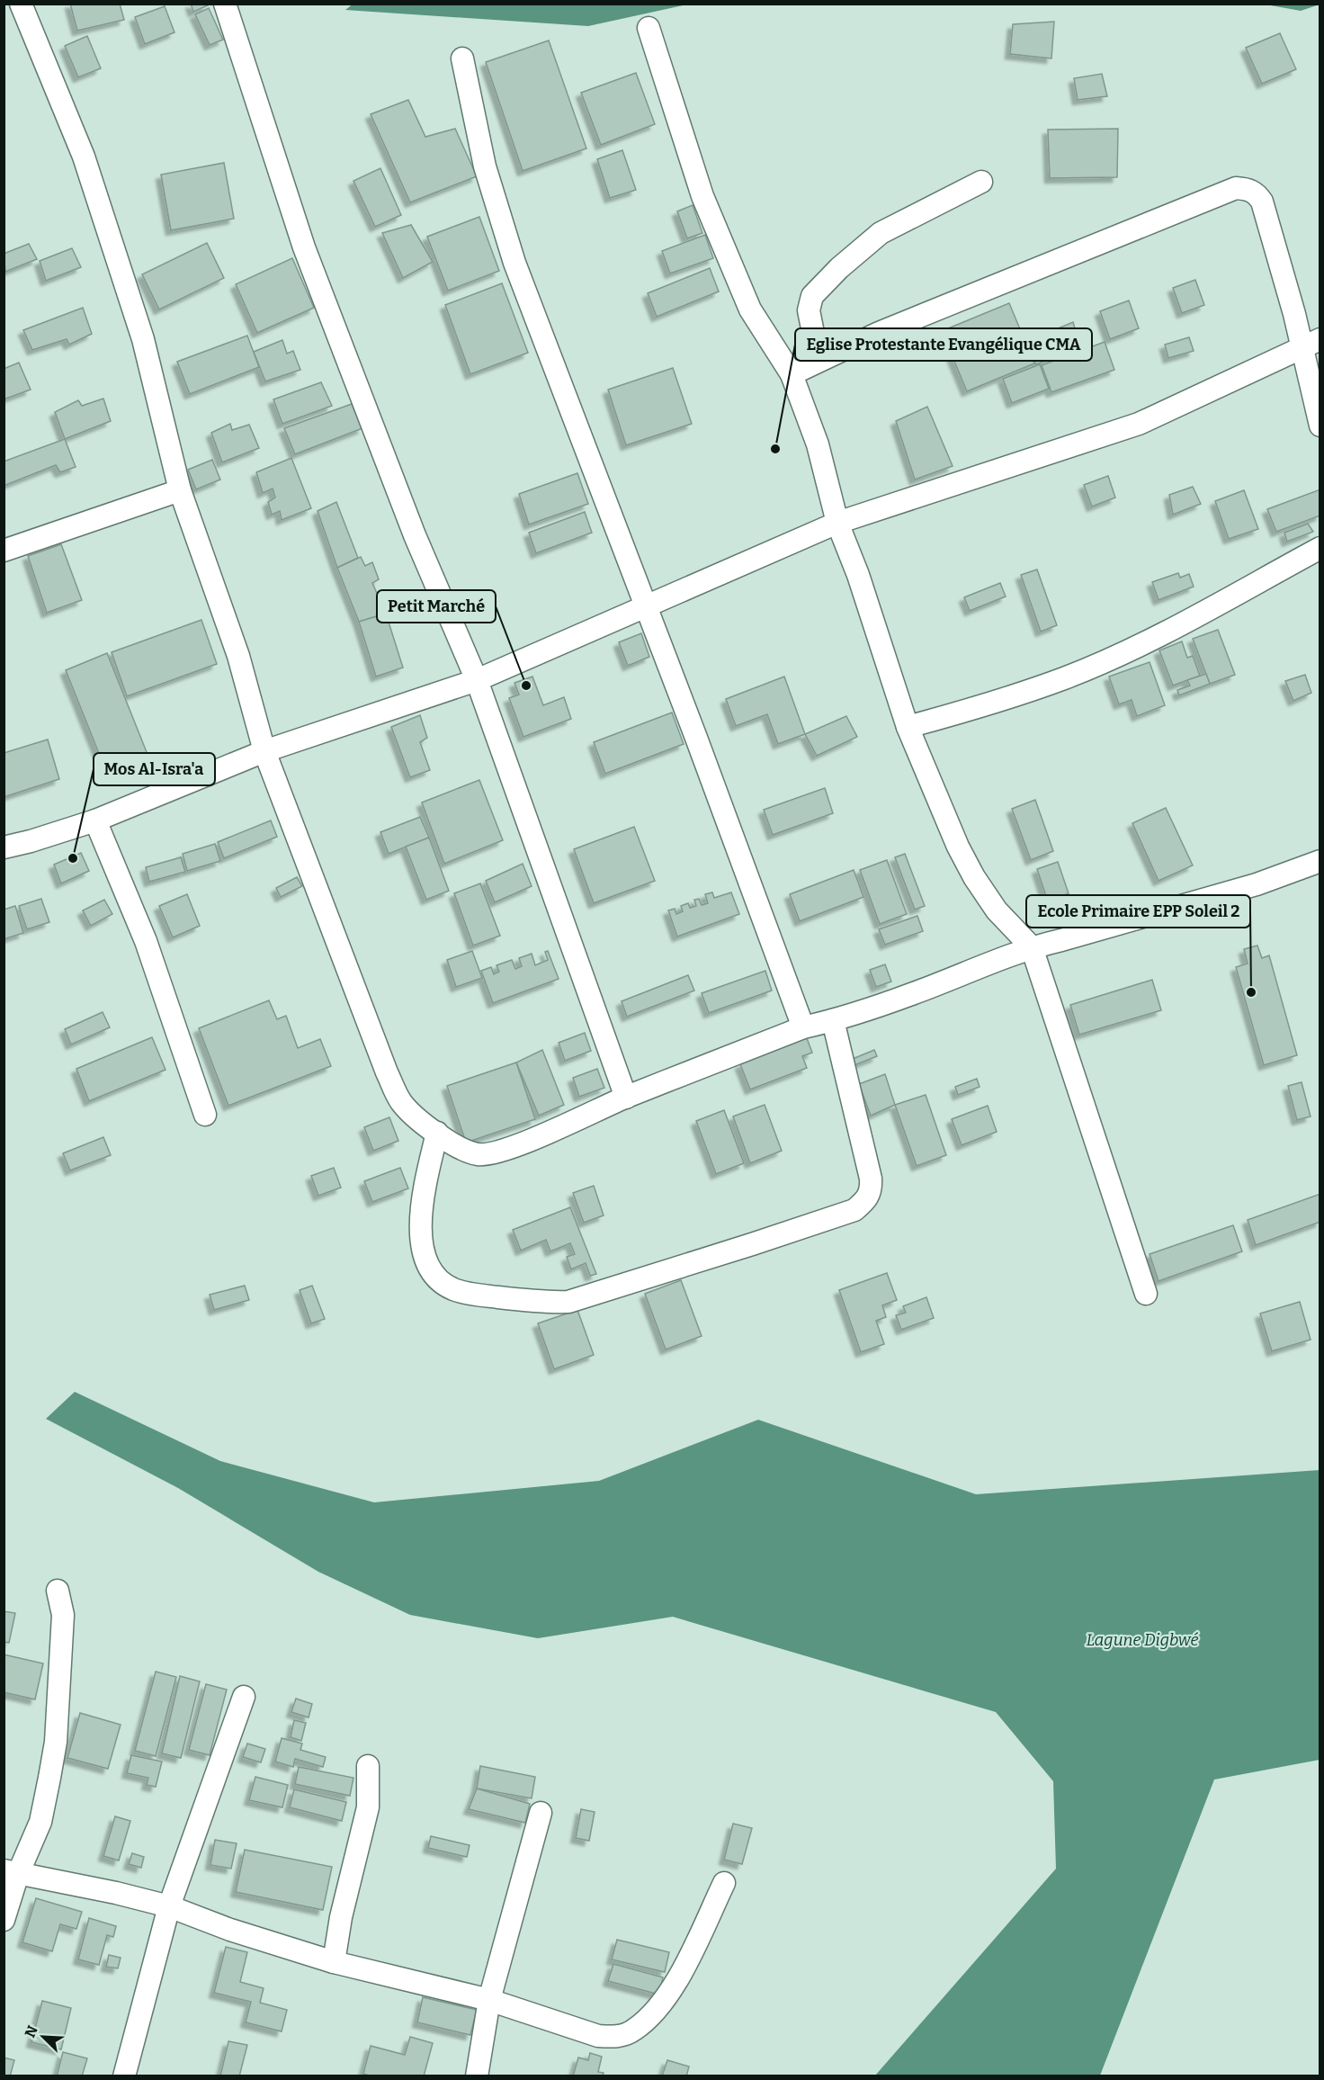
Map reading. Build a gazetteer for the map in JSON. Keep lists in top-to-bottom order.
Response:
{
  "water": ["Lagune Digbwé"],
  "places": [
    "Eglise Protestante Evangélique CMA",
    "Petit Marché",
    "Mos Al-Isra'a",
    "Ecole Primaire EPP Soleil 2"
  ],
  "north": "top left"
}
